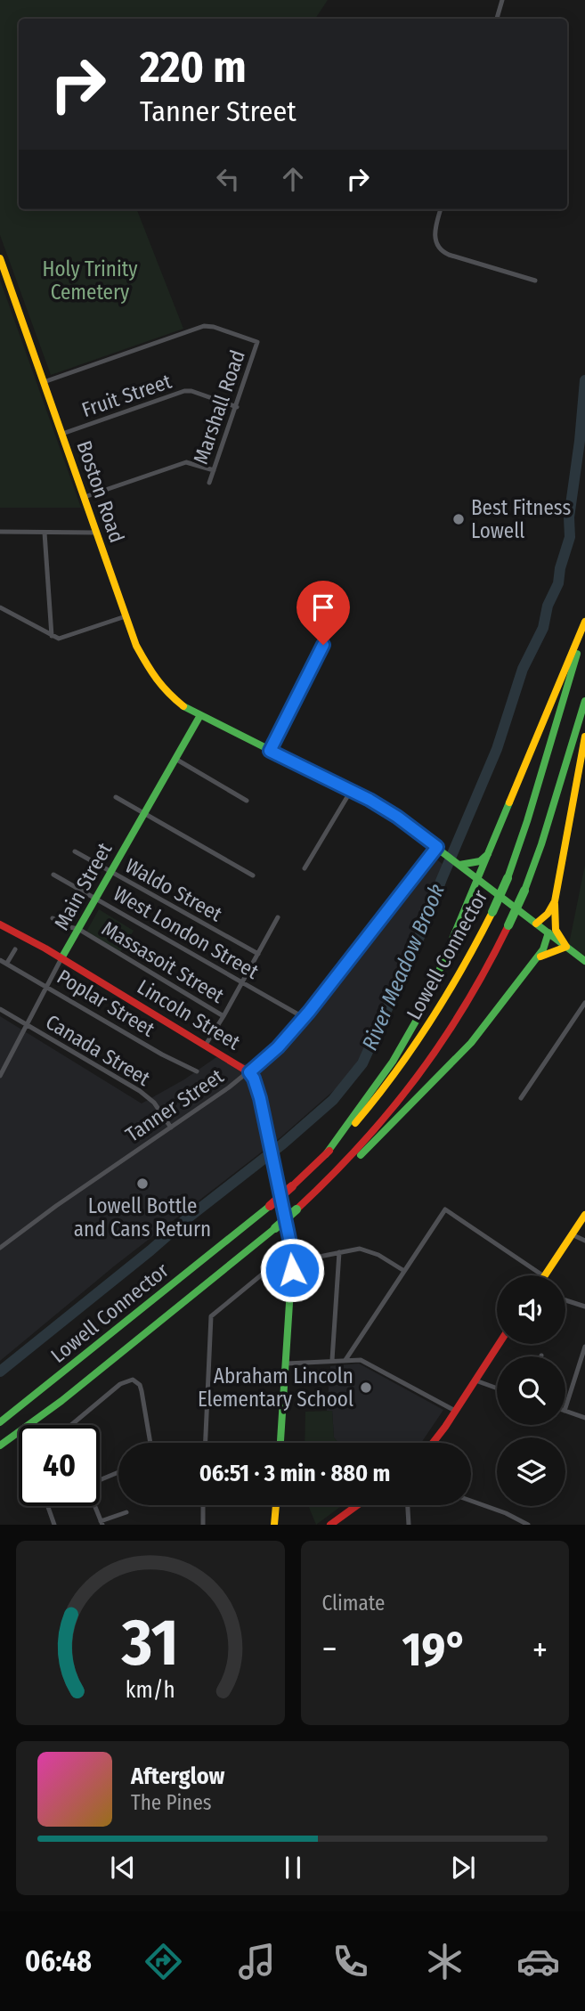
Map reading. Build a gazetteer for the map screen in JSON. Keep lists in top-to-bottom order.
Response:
{
  "streets": {
    "main road": [
      "Boston Road",
      "Main Street",
      "Lowell Connector",
      "Lincoln Street"
    ],
    "street": [
      "Fruit Street",
      "Marshall Road",
      "Waldo Street",
      "West London Street",
      "Massasoit Street",
      "Poplar Street",
      "Canada Street",
      "Tanner Street"
    ]
  },
  "crossings": [
    ["Fruit Street", "Marshall Road"],
    ["Fruit Street", "Boston Road"],
    ["Marshall Road", "Boston Road"],
    ["Boston Road", "Main Street"],
    ["Boston Road", "Tanner Street"],
    ["Main Street", "Waldo Street"],
    ["Main Street", "West London Street"],
    ["Main Street", "Massasoit Street"],
    ["Main Street", "Poplar Street"],
    ["Main Street", "Lincoln Street"],
    ["Main Street", "Canada Street"],
    ["West London Street", "Tanner Street"],
    ["Lincoln Street", "Tanner Street"],
    ["Canada Street", "Tanner Street"]
  ],
  "water": ["River Meadow Brook"],
  "parks": ["Holy Trinity Cemetery"],
  "places": ["Best Fitness Lowell", "Lowell Bottle and Cans Return", "Abraham Lincoln Elementary School"],
  "page": {
    "turn": ["220 m", "Tanner Street"],
    "limit": "40",
    "trip": "06:51 · 3 min · 880 m",
    "tile": "Climate",
    "heat": ["−", "19°", "+"],
    "song": ["Afterglow", "The Pines"],
    "tabs": "06:48",
    "gauge": ["31", "km/h"]
  }
}
